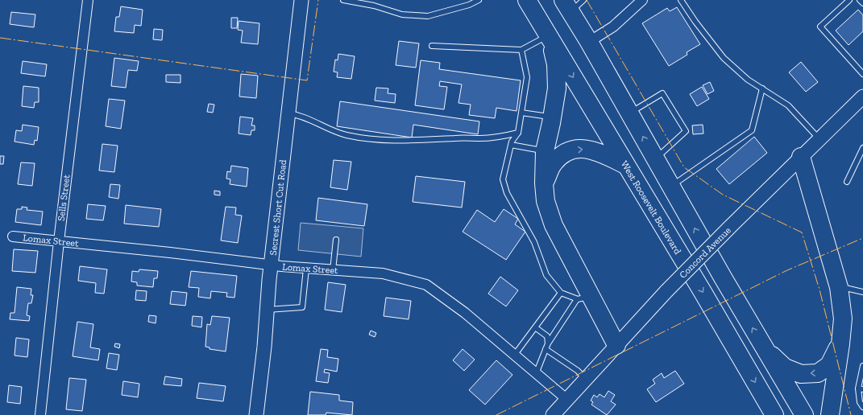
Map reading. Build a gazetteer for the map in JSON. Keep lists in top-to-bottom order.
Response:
{
  "streets": {
    "highway": ["West Roosevelt Boulevard"],
    "street": [
      "Sells Street",
      "Secrest Short Cut Road",
      "Lomax Street",
      "Concord Avenue"
    ]
  },
  "crossings": [
    ["Sells Street", "Lomax Street"],
    ["Secrest Short Cut Road", "Lomax Street"],
    ["Lomax Street", "Concord Avenue"]
  ]
}
